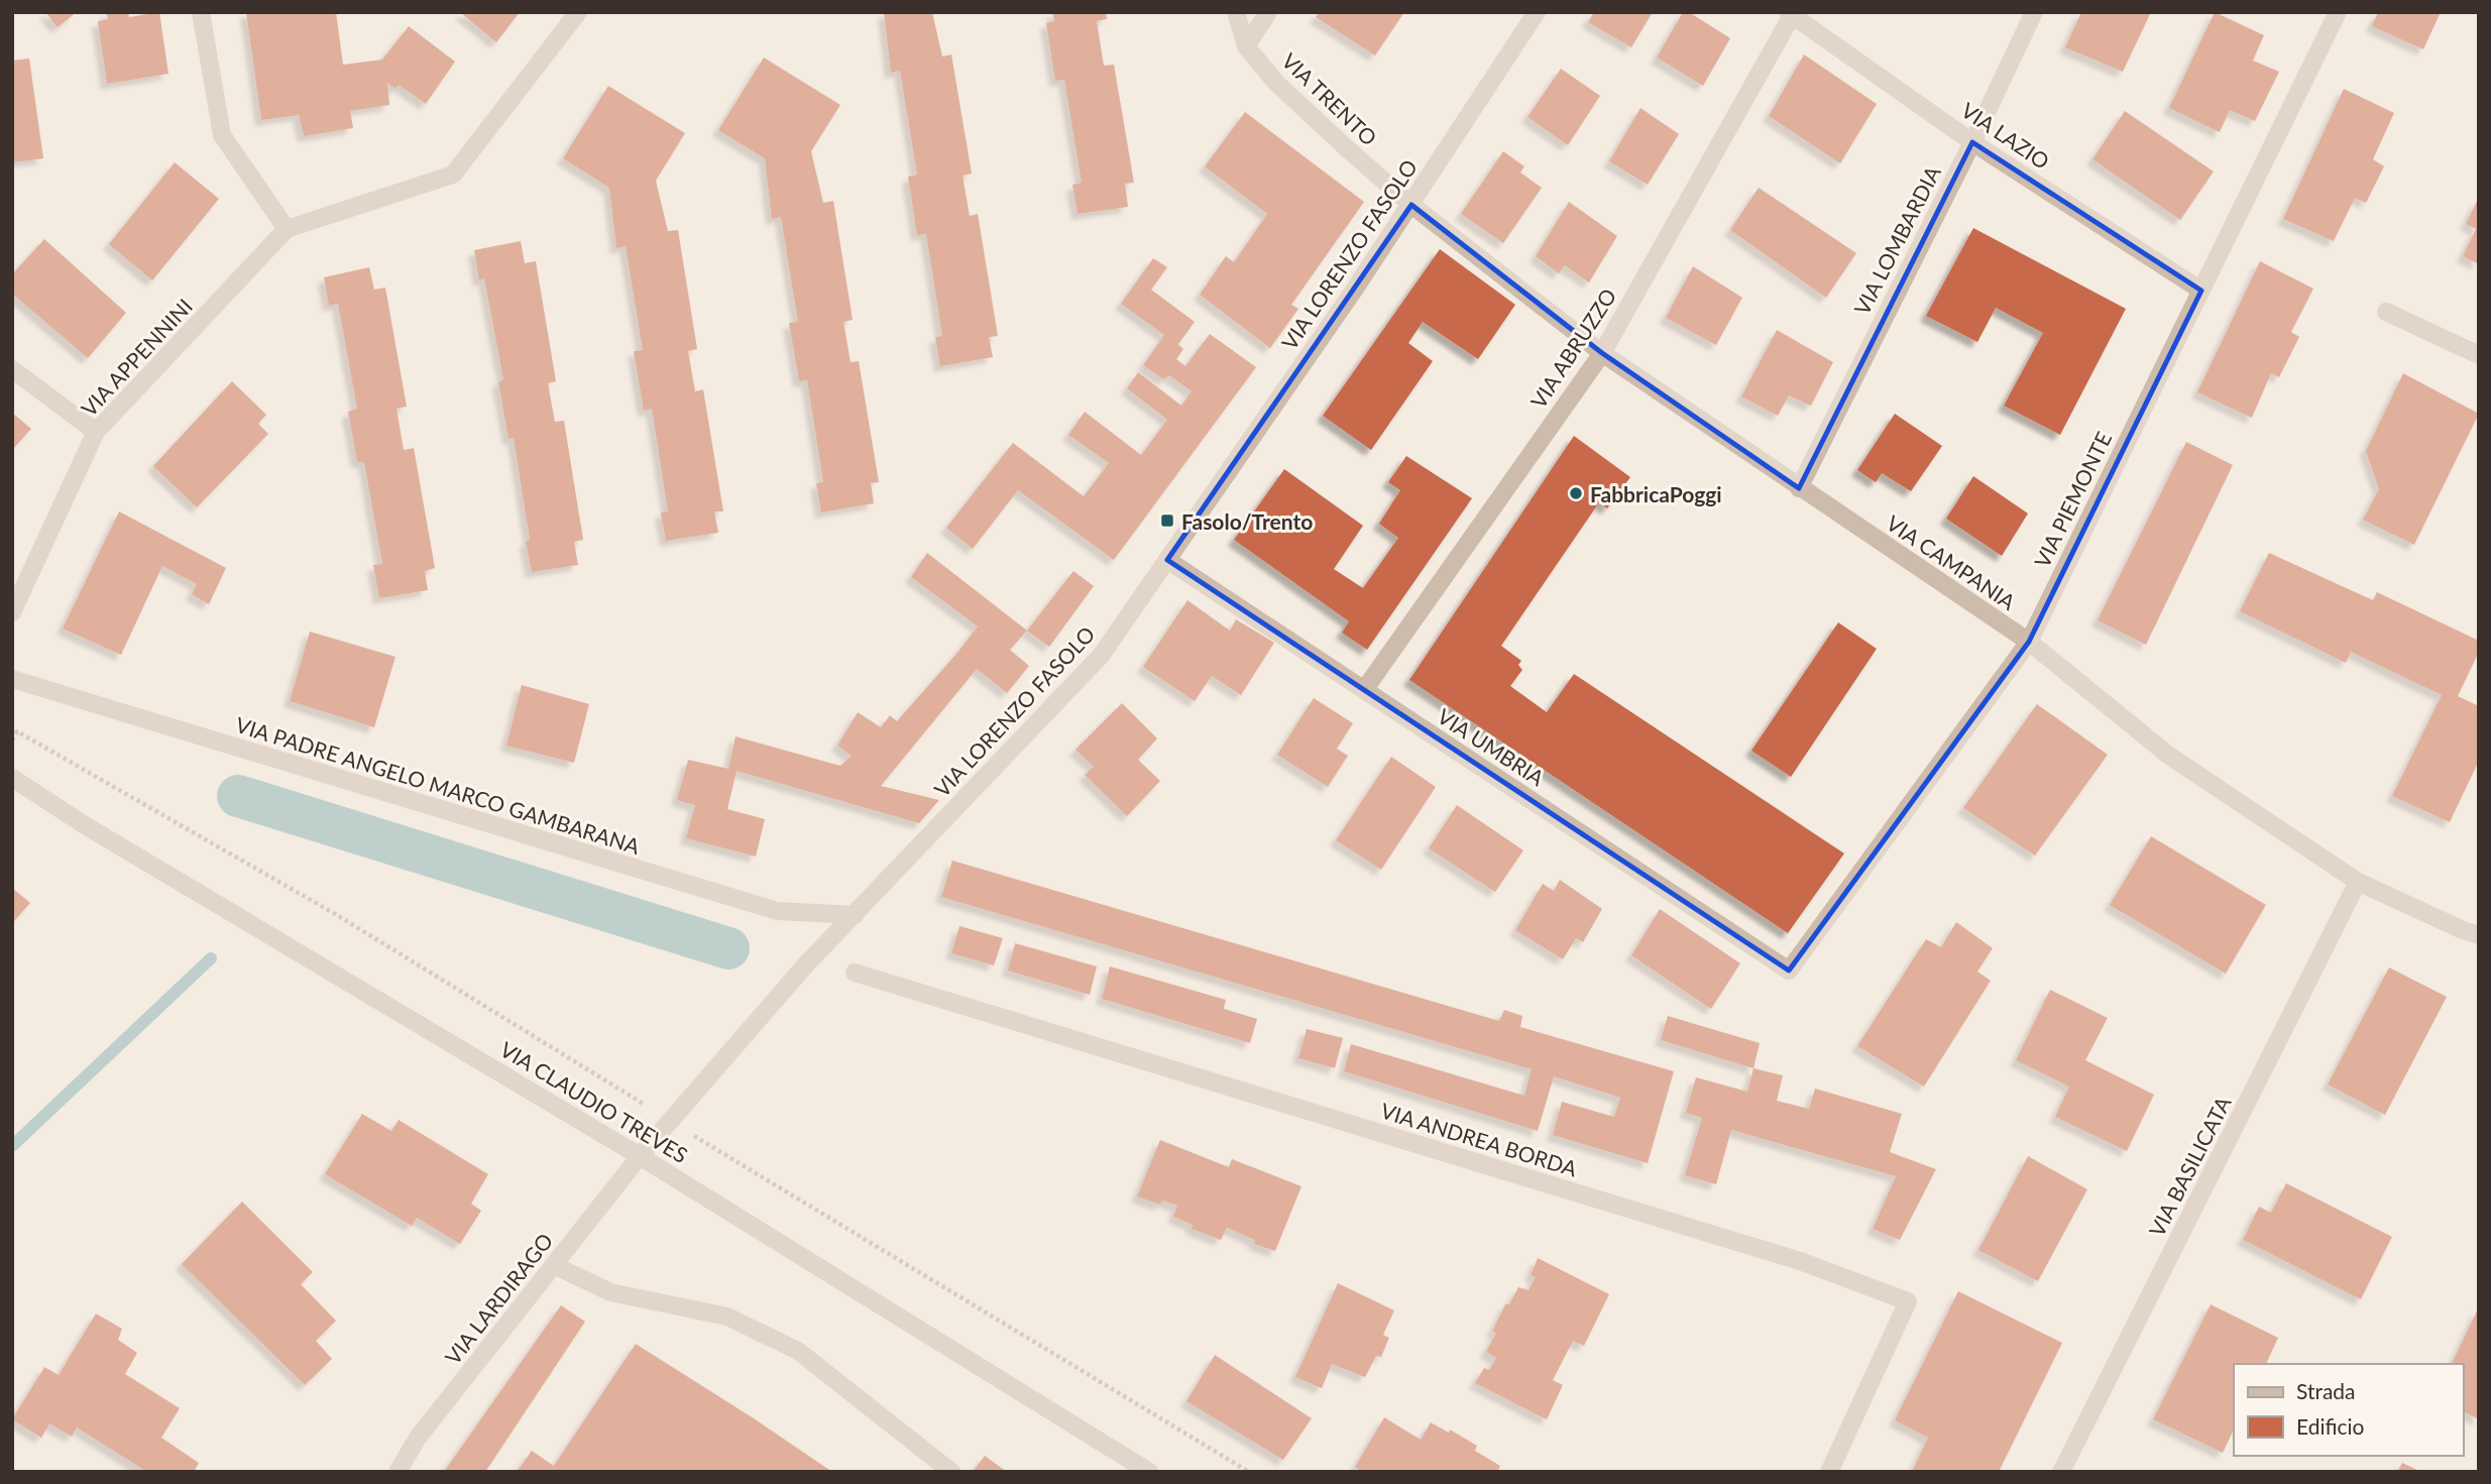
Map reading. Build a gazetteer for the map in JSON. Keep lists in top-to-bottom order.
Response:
{
  "streets": {
    "street": [
      "VIA TRENTO",
      "VIA LAZIO",
      "VIA LOMBARDIA",
      "VIA LORENZO FASOLO",
      "VIA ABRUZZO",
      "VIA APPENNINI",
      "VIA PIEMONTE",
      "VIA CAMPANIA",
      "VIA UMBRIA",
      "VIA PADRE ANGELO MARCO GAMBARANA",
      "VIA CLAUDIO TREVES",
      "VIA ANDREA BORDA",
      "VIA BASILICATA",
      "VIA LARDIRAGO"
    ]
  },
  "crossings": [
    ["VIA TRENTO", "VIA LORENZO FASOLO"],
    ["VIA TRENTO", "VIA CAMPANIA"],
    ["VIA LAZIO", "VIA LOMBARDIA"],
    ["VIA LAZIO", "VIA ABRUZZO"],
    ["VIA LAZIO", "VIA PIEMONTE"],
    ["VIA LOMBARDIA", "VIA CAMPANIA"],
    ["VIA LORENZO FASOLO", "VIA CAMPANIA"],
    ["VIA LORENZO FASOLO", "VIA UMBRIA"],
    ["VIA LORENZO FASOLO", "VIA PADRE ANGELO MARCO GAMBARANA"],
    ["VIA LORENZO FASOLO", "VIA CLAUDIO TREVES"],
    ["VIA LORENZO FASOLO", "VIA LARDIRAGO"],
    ["VIA ABRUZZO", "VIA CAMPANIA"],
    ["VIA ABRUZZO", "VIA UMBRIA"],
    ["VIA PIEMONTE", "VIA CAMPANIA"],
    ["VIA PIEMONTE", "VIA UMBRIA"],
    ["VIA CAMPANIA", "VIA BASILICATA"],
    ["VIA CLAUDIO TREVES", "VIA LARDIRAGO"]
  ],
  "places": {
    "other": ["FabbricaPoggi"],
    "transit": ["Fasolo/Trento"]
  },
  "legend": ["Strada", "Edificio"]
}
